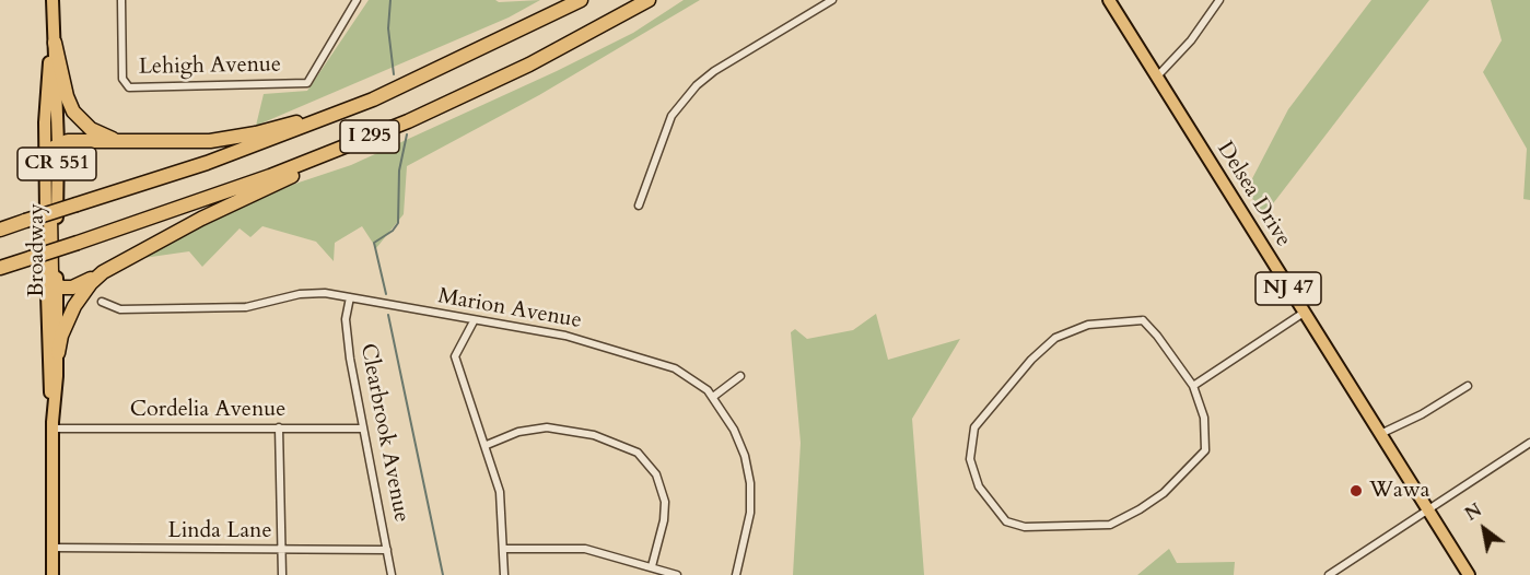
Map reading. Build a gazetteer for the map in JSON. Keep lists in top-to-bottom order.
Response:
{
  "streets": {
    "highway": ["I 295"],
    "main road": [
      "CR 551",
      "Delsea Drive",
      "Broadway",
      "NJ 47"
    ],
    "street": [
      "Lehigh Avenue",
      "Marion Avenue",
      "Cordelia Avenue",
      "Clearbrook Avenue",
      "Linda Lane"
    ]
  },
  "crossings": [
    ["Broadway", "Cordelia Avenue"],
    ["Broadway", "Linda Lane"],
    ["Marion Avenue", "Clearbrook Avenue"],
    ["Cordelia Avenue", "Clearbrook Avenue"],
    ["Clearbrook Avenue", "Linda Lane"]
  ],
  "places": ["Wawa"],
  "north": "top left"
}
